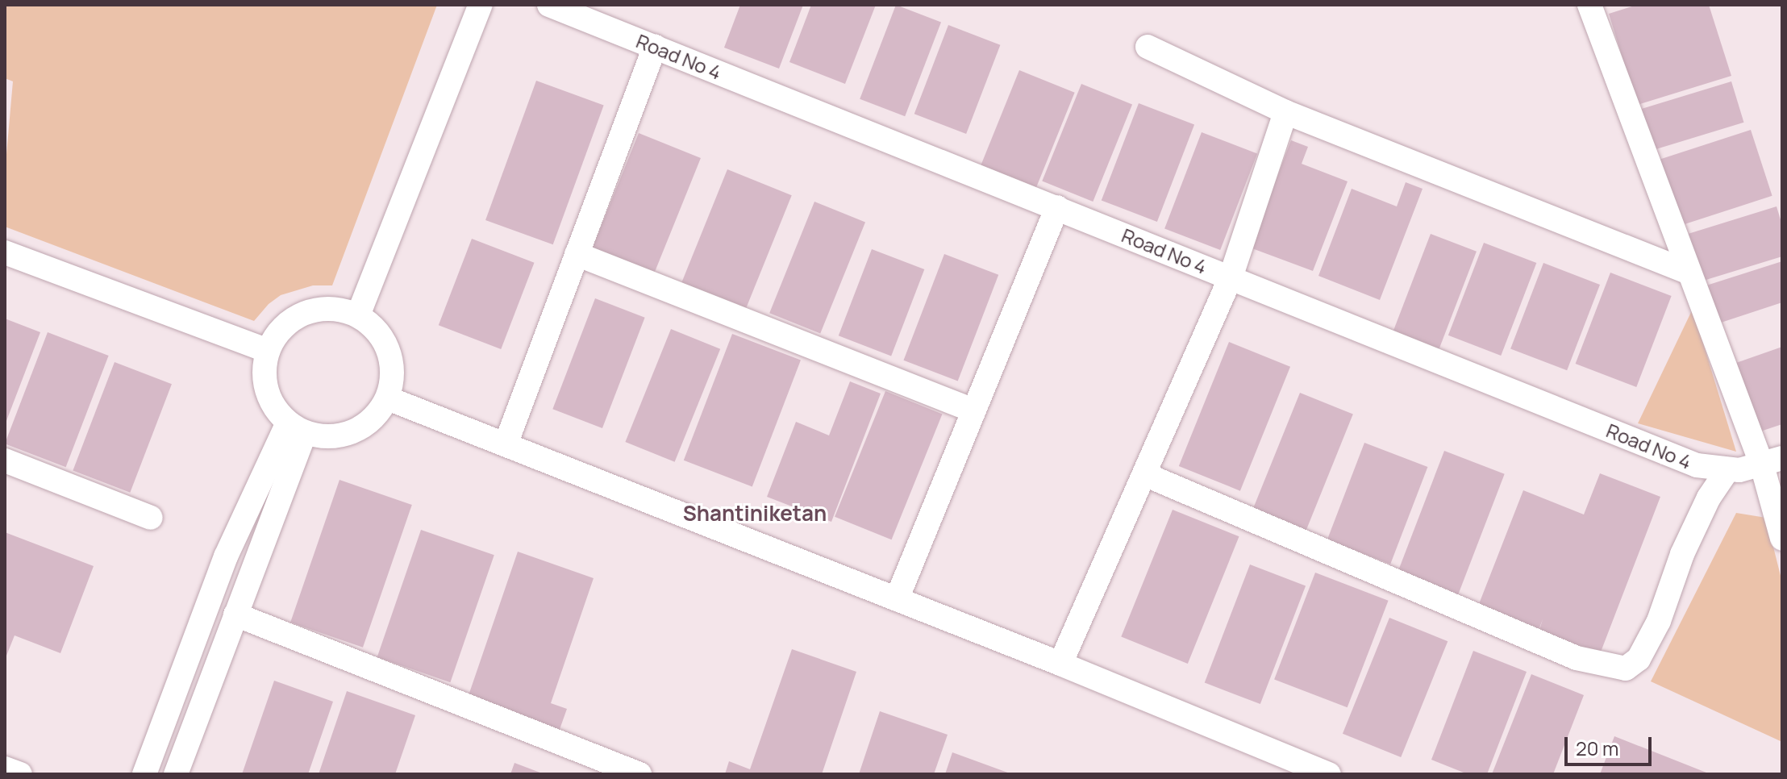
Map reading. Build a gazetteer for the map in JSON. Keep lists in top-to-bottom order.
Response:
{
  "streets": {
    "street": ["Road No 4"]
  },
  "districts": ["Shantiniketan"],
  "scale_bar": "20 m"
}
